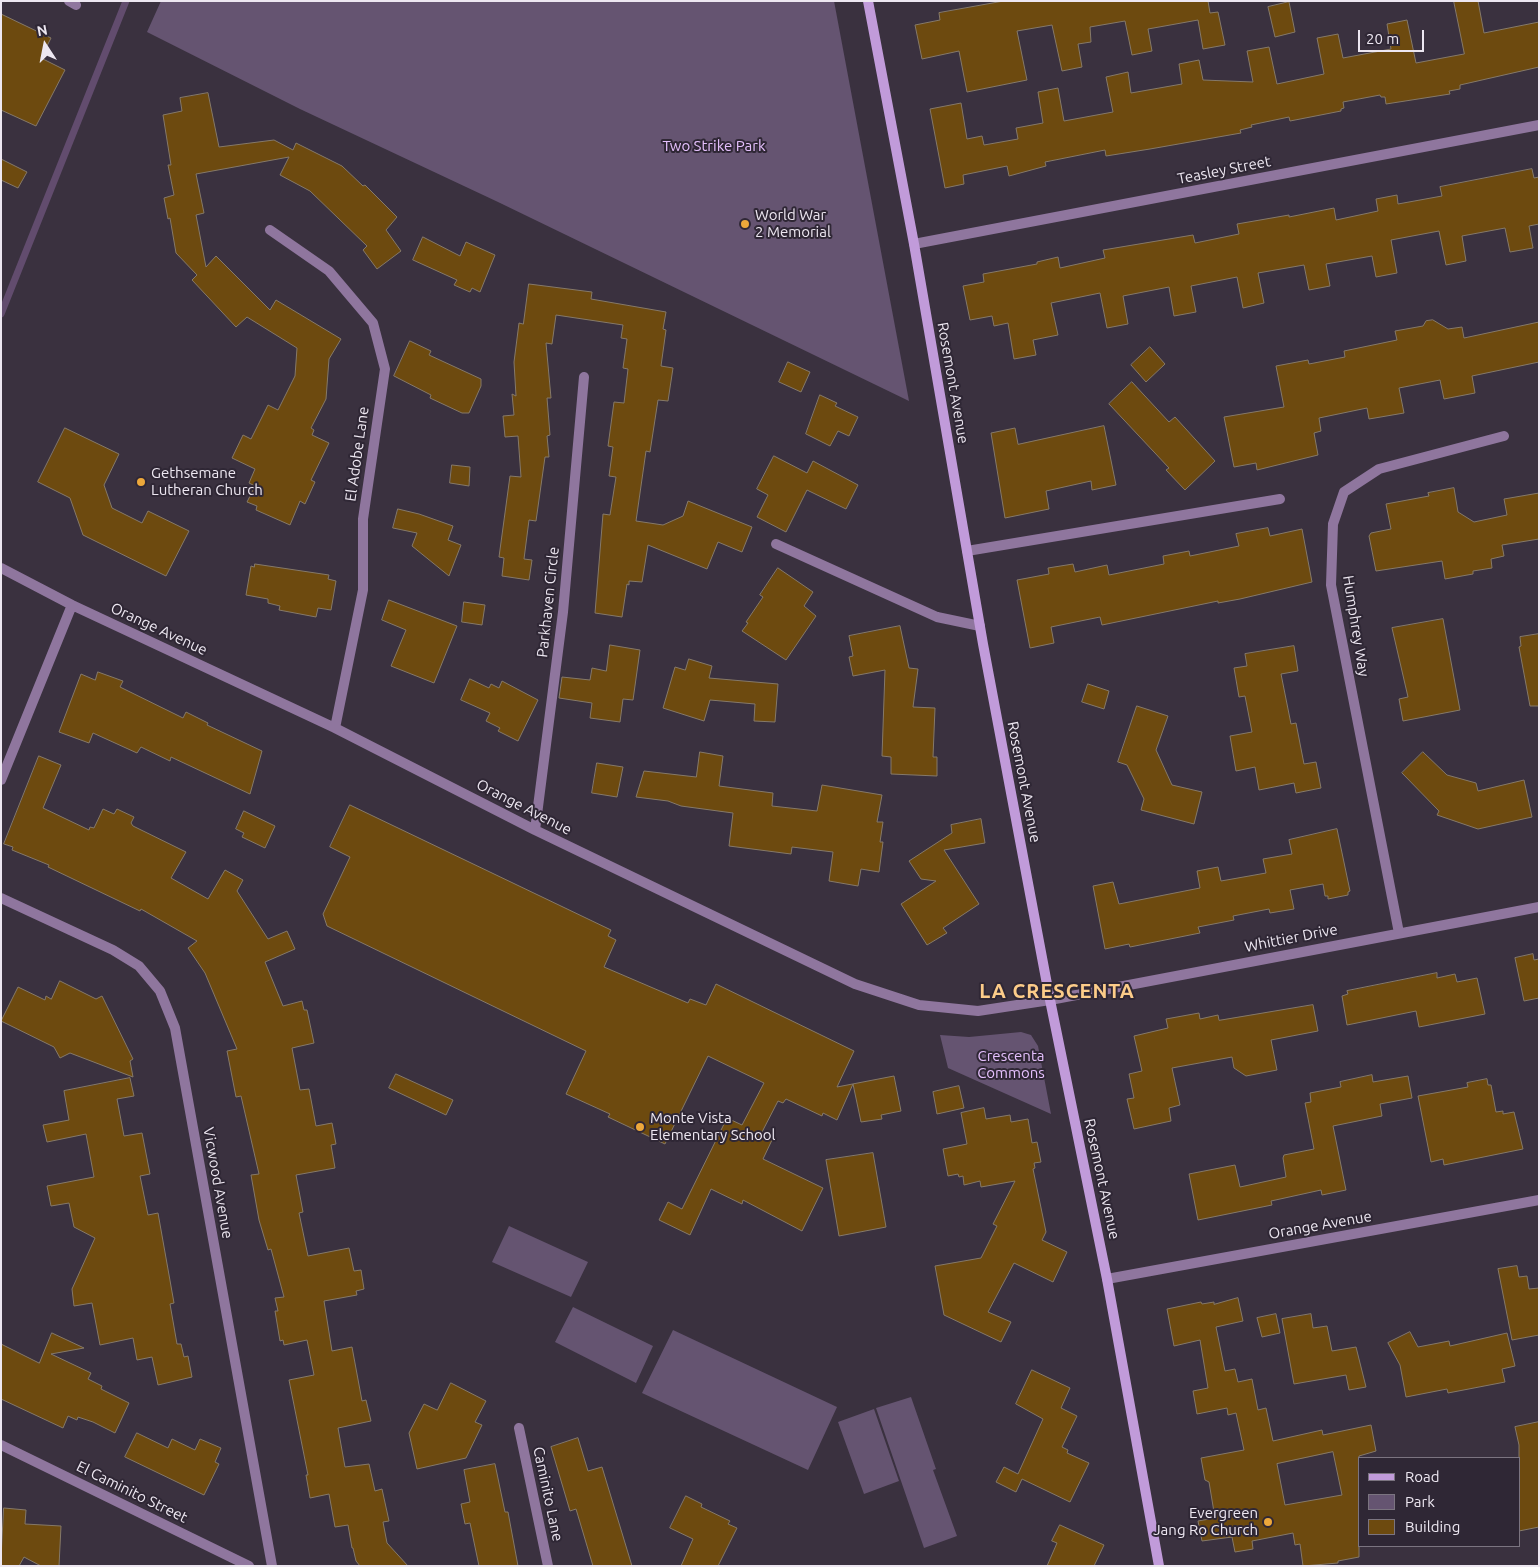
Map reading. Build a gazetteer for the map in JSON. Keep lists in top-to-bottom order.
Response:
{
  "streets": {
    "street": [
      "Teasley Street",
      "Rosemont Avenue",
      "El Adobe Lane",
      "Parkhaven Circle",
      "Humphrey Way",
      "Orange Avenue",
      "Whittier Drive",
      "Vicwood Avenue",
      "El Caminito Street",
      "Caminito Lane"
    ]
  },
  "crossings": [
    ["Teasley Street", "Rosemont Avenue"],
    ["Rosemont Avenue", "Orange Avenue"],
    ["Rosemont Avenue", "Whittier Drive"],
    ["El Adobe Lane", "Orange Avenue"],
    ["Parkhaven Circle", "Orange Avenue"],
    ["Humphrey Way", "Whittier Drive"],
    ["Orange Avenue", "Whittier Drive"]
  ],
  "districts": ["LA CRESCENTA"],
  "parks": ["Two Strike Park", "Crescenta Commons"],
  "places": [
    "World War 2 Memorial",
    "Gethsemane Lutheran Church",
    "Monte Vista Elementary School",
    "Evergreen Jang Ro Church"
  ],
  "legend": ["Road", "Park", "Building"],
  "scale_bar": "20 m",
  "north": "top"
}
